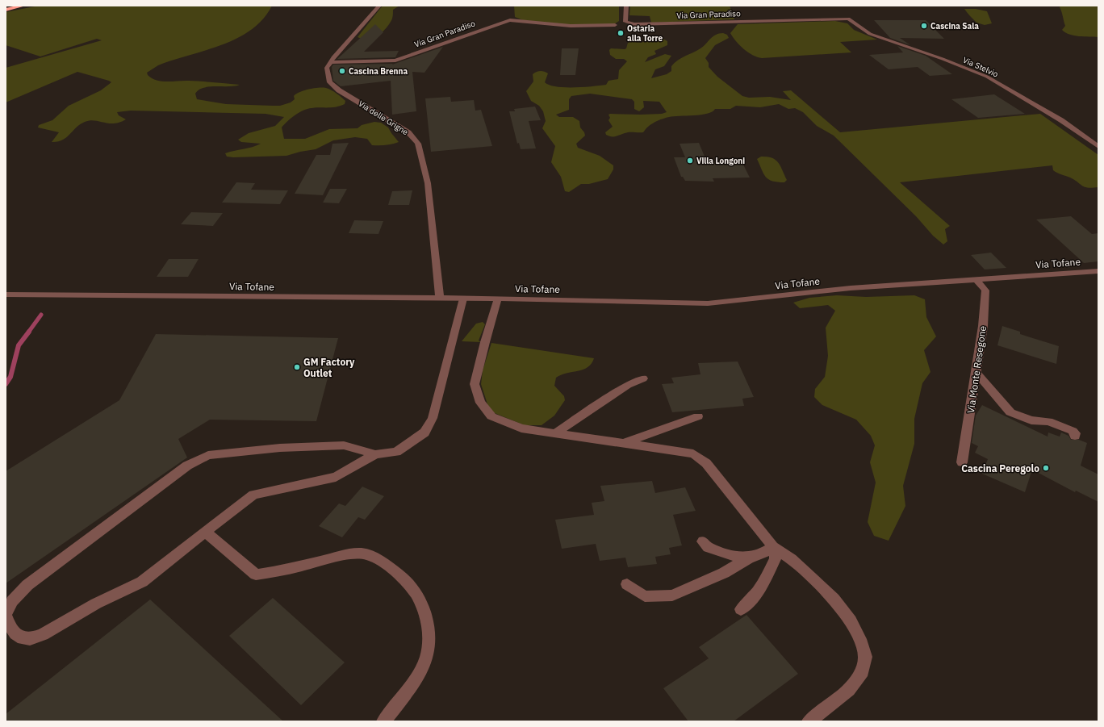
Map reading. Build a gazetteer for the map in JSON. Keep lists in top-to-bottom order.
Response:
{
  "streets": {
    "street": [
      "Via Gran Paradiso",
      "Via Stelvio",
      "Via delle Grigne",
      "Via Tofane",
      "Via Monte Resegone"
    ]
  },
  "crossings": [
    ["Via Gran Paradiso", "Via Stelvio"],
    ["Via Gran Paradiso", "Via delle Grigne"],
    ["Via delle Grigne", "Via Tofane"],
    ["Via Tofane", "Via Monte Resegone"]
  ],
  "places": [
    "Cascina Sala",
    "Ostaria alla Torre",
    "Cascina Brenna",
    "Villa Longoni",
    "GM Factory Outlet",
    "Cascina Peregolo"
  ]
}
